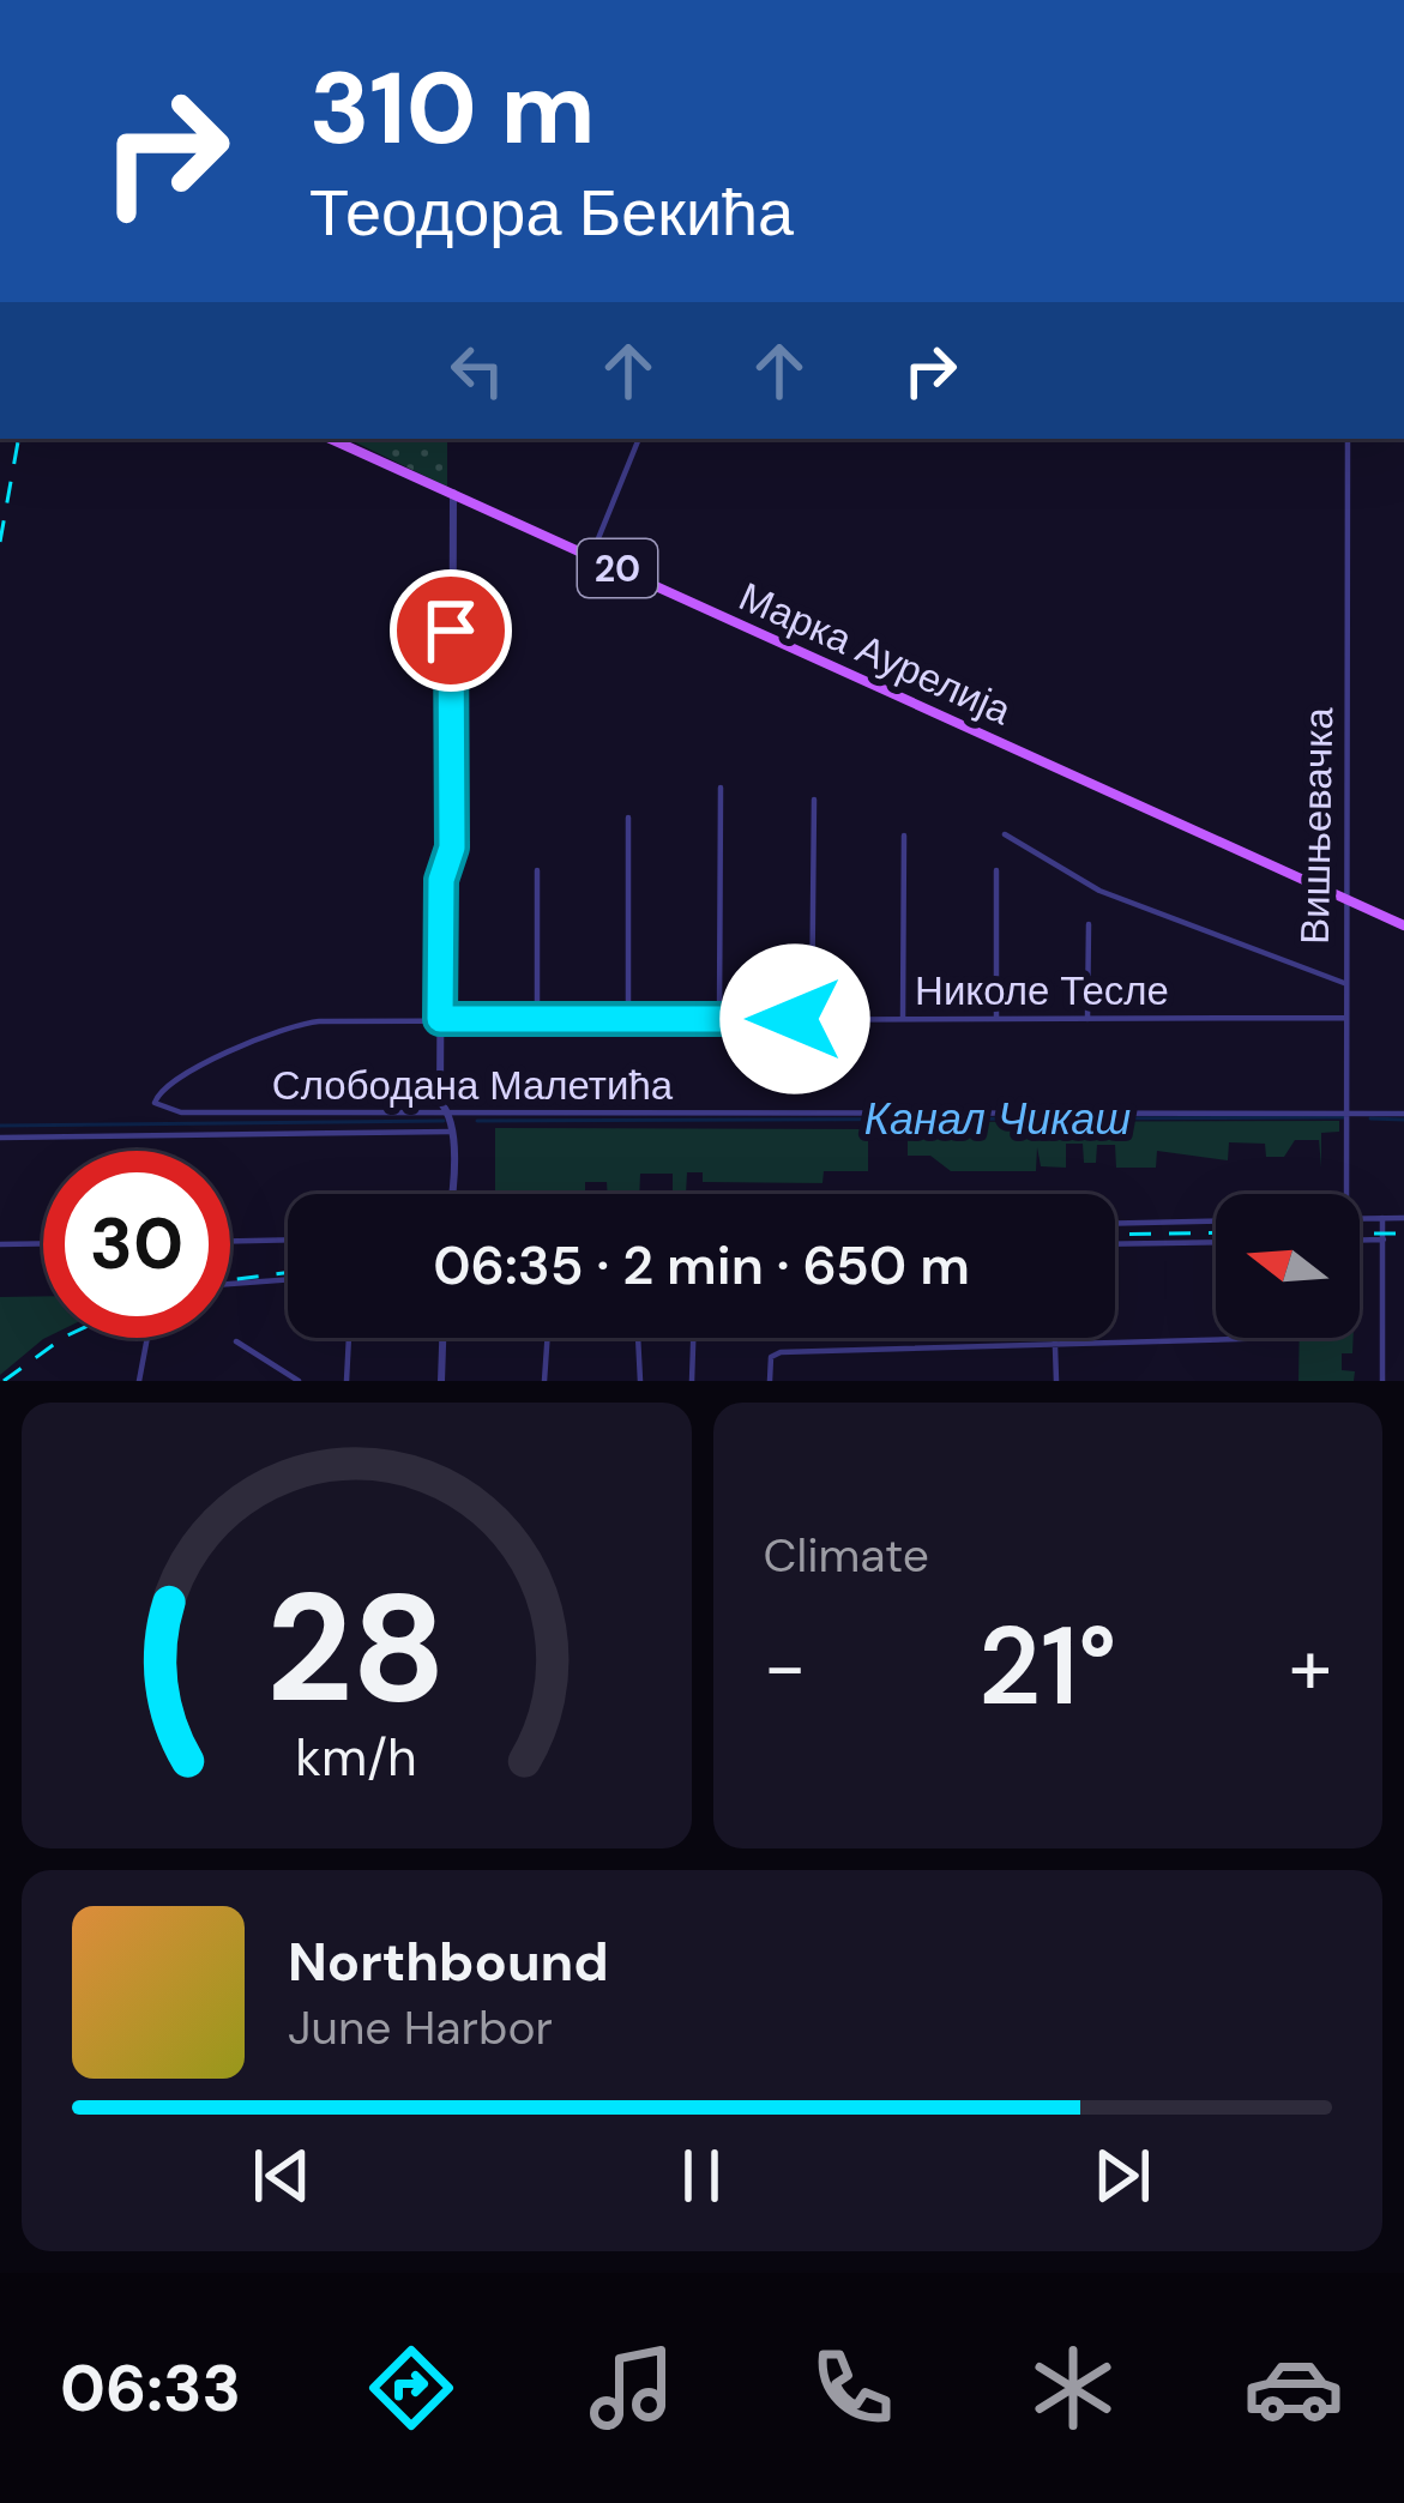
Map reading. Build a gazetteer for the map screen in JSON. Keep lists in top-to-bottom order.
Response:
{
  "streets": {
    "main road": ["20", "Марка Аурелија"],
    "street": ["Вишњевачка", "Николе Тесле", "Слободана Малетића"]
  },
  "crossings": [
    ["Марка Аурелија", "Вишњевачка"],
    ["Вишњевачка", "Николе Тесле"],
    ["Вишњевачка", "Слободана Малетића"],
    ["Николе Тесле", "Слободана Малетића"]
  ],
  "water": ["Канал Чикаш"],
  "north": "left",
  "page": {
    "turn": ["310 m", "Теодора Бекића"],
    "limit": "30",
    "trip": "06:35 · 2 min · 650 m",
    "tile": "Climate",
    "heat": ["−", "21°", "+"],
    "song": ["Northbound", "June Harbor"],
    "tabs": "06:33",
    "gauge": ["28", "km/h"]
  }
}
